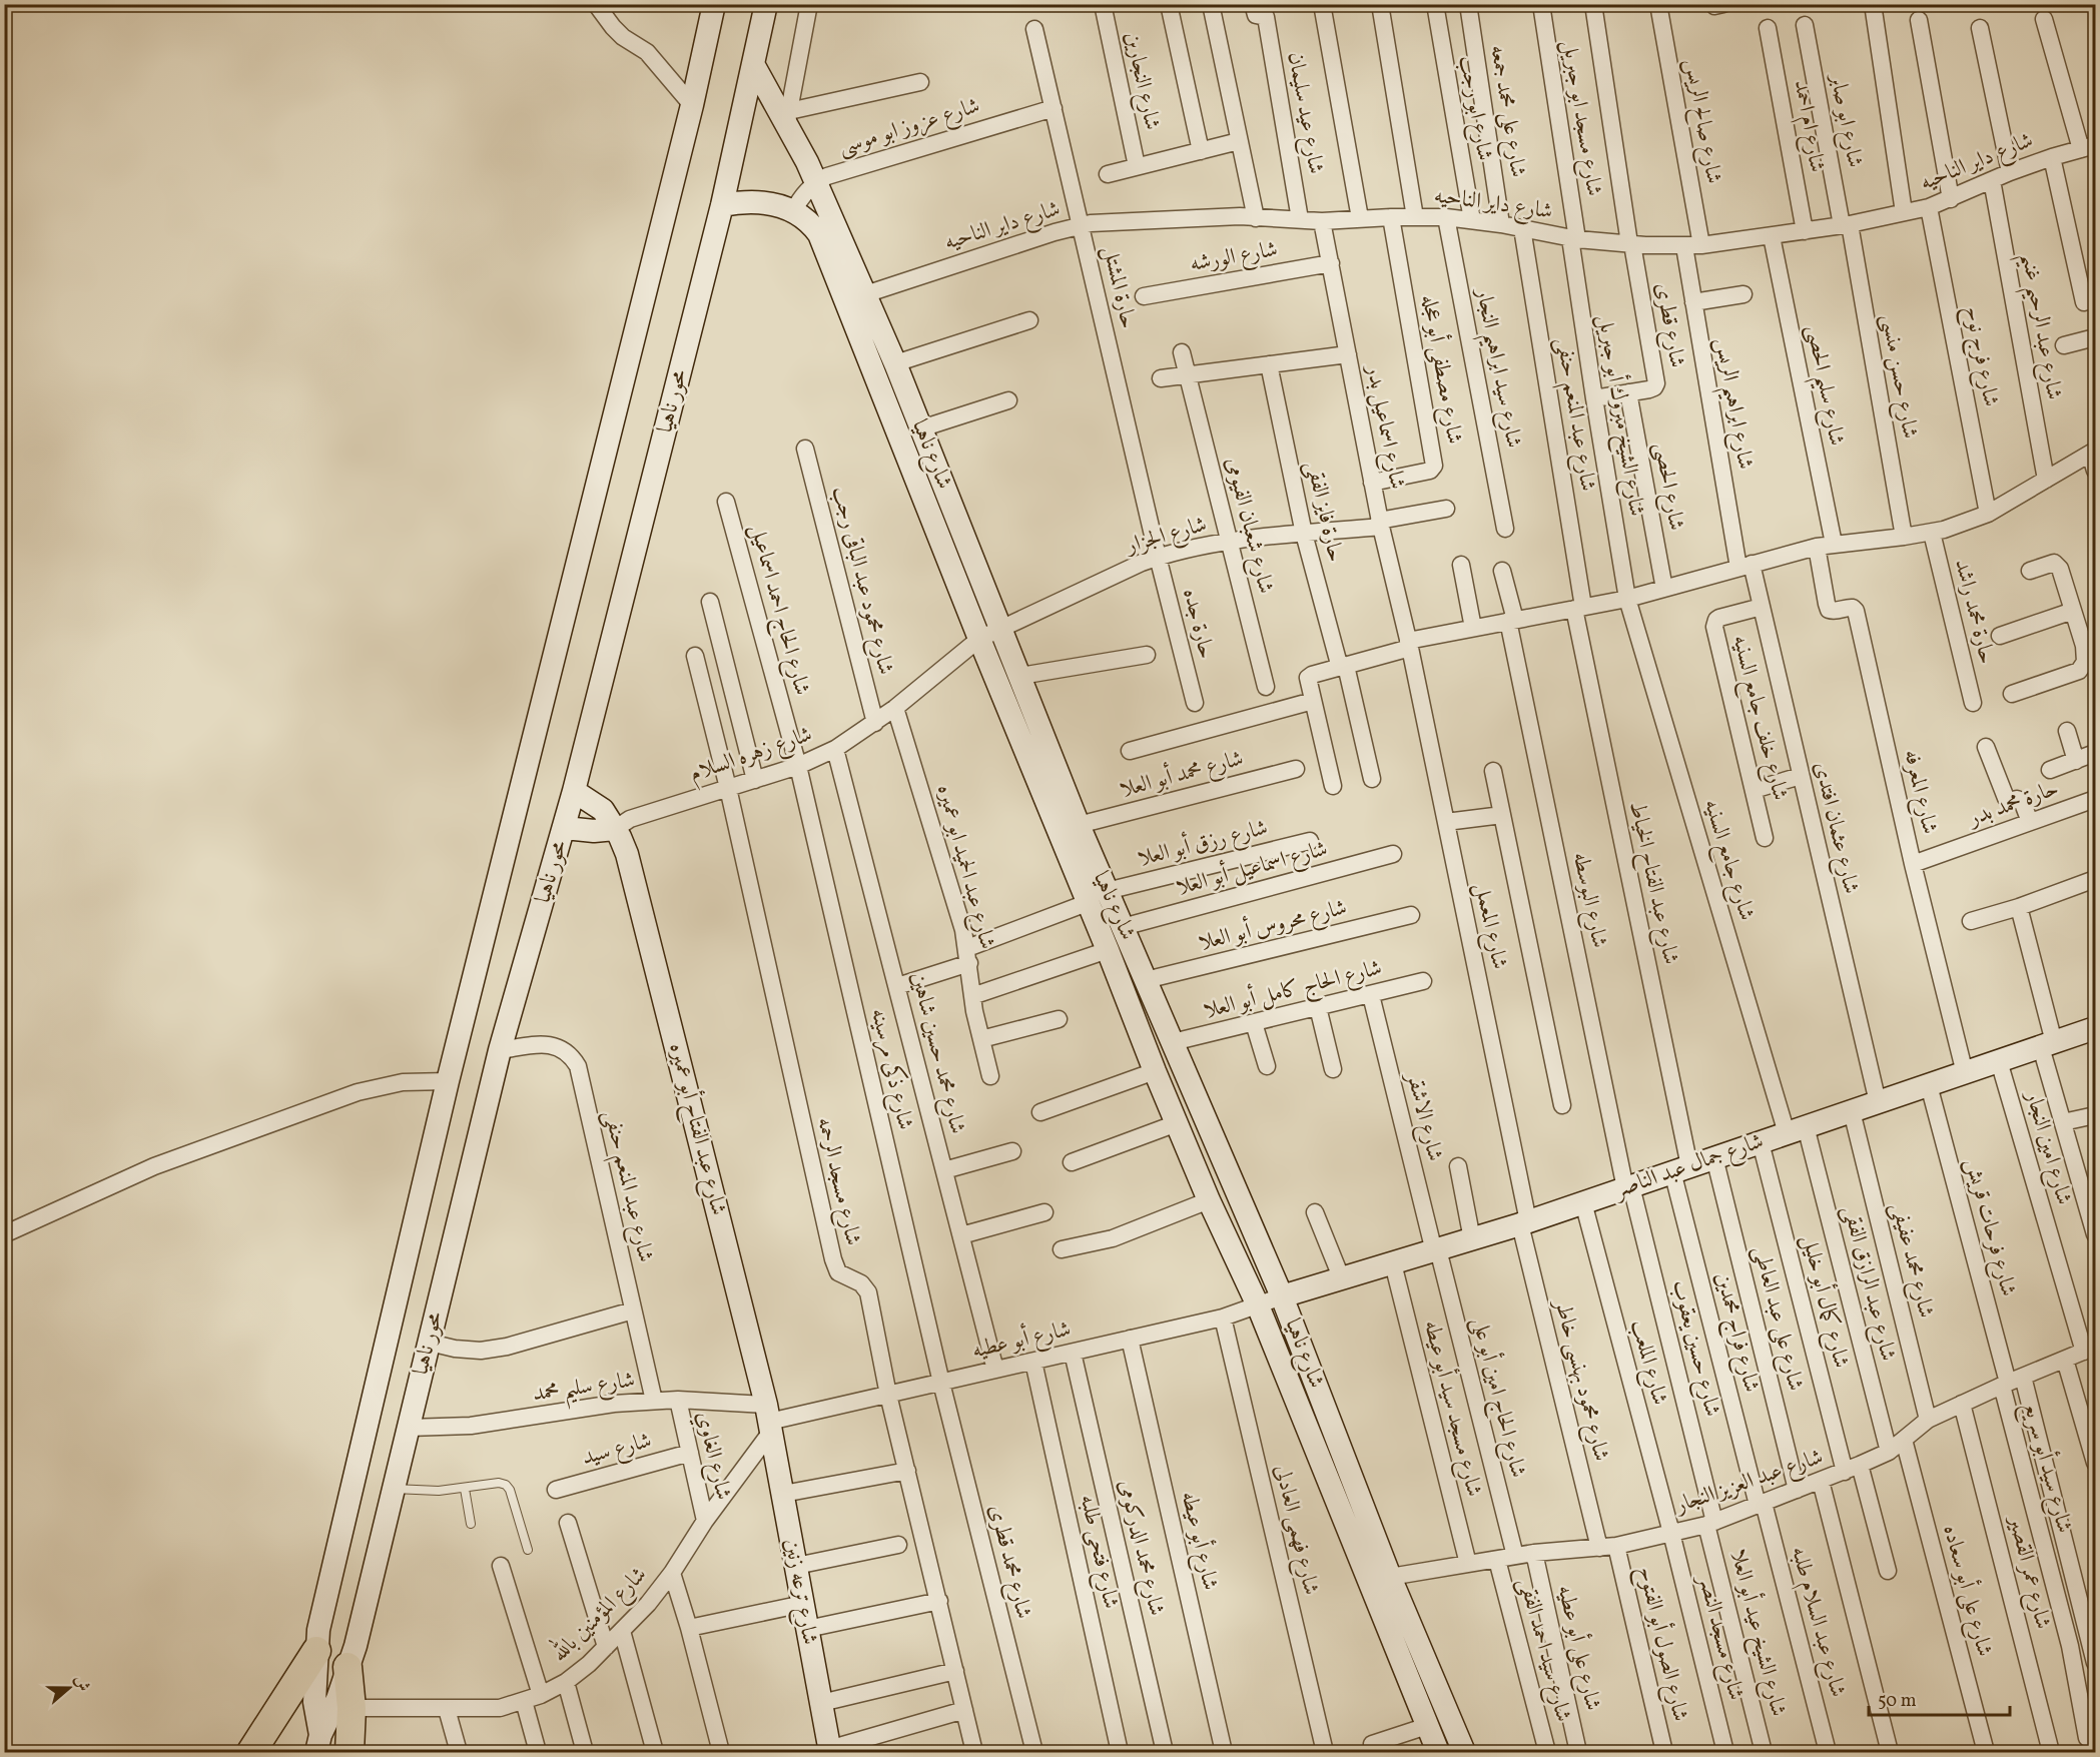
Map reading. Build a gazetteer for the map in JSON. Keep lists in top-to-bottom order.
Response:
{
  "streets": {
    "main road": [
      "محور ناهيا",
      "شارع ناهيا",
      "شارع عبد الفتاح أبو عميره",
      "شارع جمال عبد الناصر",
      "شارع ترعه زنين"
    ],
    "street": [
      "شارع النجارين",
      "شارع ابو رجب",
      "شارع على محمد جمعه",
      "شارع عيد سليمان",
      "شارع مسجد ابو جبريل",
      "شارع صالح الريس",
      "شارع ابو صابر",
      "شارع ام احمد",
      "شارع عزوز ابو موسى",
      "شارع داير الناحيه",
      "شارع الورشه",
      "حارة المشتل",
      "شارع قطرى",
      "شارع عبد الرحيم غنيم",
      "شارع فرج نوح",
      "شارع سيد ابراهيم النجار",
      "شارع مصطفى أبو عجله",
      "شارع حسن منسى",
      "شارع سليم الحصى",
      "شارع ابراهيم الريس",
      "شارع عبد المنعم حنفى",
      "شارع الشيخ مبروك أبو جبريل",
      "شارع اسماعيل بدر",
      "شارع الحصى",
      "حارة فايز الفقى",
      "شارع شعبان الفيومى",
      "شارع الجزار",
      "شارع محمود عبد الباقى رجب",
      "شارع الحاج احمد اسماعيل",
      "حارة محمد راشد",
      "حارة جده",
      "شارع خلف جامع السنيه",
      "شارع زهره السلام",
      "شارع محمد أبو العلا",
      "شارع المعرفه",
      "حارة محمد بدر",
      "شارع عثمان افتدى",
      "شارع رزق أبو العلا",
      "شارع جامع السنيه",
      "شارع عبد الحميد ابو عميره",
      "شارع اسماعيل أبو العلا",
      "شارع عبد الفتاح الخياط",
      "شارع البوسطه",
      "شارع محروس أبو العلا",
      "شارع المعمل",
      "شارع الحاج كامل أبو العلا",
      "شارع محمد حسين شاهين",
      "شارع ذكى مرسينه",
      "شارع الاشقر",
      "شارع امين النجار",
      "شارع مسجد الرحمه",
      "شارع فرحات قريش",
      "شارع محمد عفيفى",
      "شارع عبد الرازق الفقى",
      "شارع كمال أبو خليل",
      "شارع على عبد العاطى",
      "شارع فراج محمدين",
      "شارع أبو عطيه",
      "شارع حسين يعقوب",
      "شارع الملعب",
      "شارع محمود بهنسى خاطر",
      "شارع سليم محمد",
      "شارع الحاج امين أبو على",
      "شارع مسجد سيد أبو عيطه",
      "شارع سيد",
      "شارع الغاوي",
      "شارع سيد أبو سريع",
      "شارع عبد العزيز النجار",
      "شارع فهمى العادلى",
      "شارع أبو عيطه",
      "شارع محمد الدركومى",
      "شارع فتحى طلبه",
      "شارع محمد قطرى",
      "شارع عمر القصير",
      "شارع على أبو سعاده",
      "شارع المؤمنين بالله",
      "شارع عبد السلام طلبه",
      "شارع الشيخ عيد أبو العلا",
      "شارع مسجد النصر",
      "شارع الصول أبو الفتوح",
      "شارع على أبو عطيه",
      "شارع سيد احمد الفقى"
    ]
  },
  "crossings": [
    ["شارع ابو رجب", "شارع داير الناحيه"],
    ["شارع على محمد جمعه", "شارع داير الناحيه"],
    ["شارع عيد سليمان", "شارع داير الناحيه"],
    ["شارع مسجد ابو جبريل", "شارع داير الناحيه"],
    ["شارع مسجد ابو جبريل", "شارع الشيخ مبروك أبو جبريل"],
    ["شارع صالح الريس", "شارع داير الناحيه"],
    ["شارع صالح الريس", "شارع ابراهيم الريس"],
    ["شارع ابو صابر", "شارع داير الناحيه"],
    ["شارع ابو صابر", "شارع حسن منسى"],
    ["شارع ام احمد", "شارع داير الناحيه"],
    ["شارع عزوز ابو موسى", "حارة المشتل"],
    ["شارع عزوز ابو موسى", "شارع ناهيا"],
    ["شارع داير الناحيه", "حارة المشتل"],
    ["شارع داير الناحيه", "شارع قطرى"],
    ["شارع داير الناحيه", "شارع عبد الرحيم غنيم"],
    ["شارع داير الناحيه", "شارع فرج نوح"],
    ["شارع داير الناحيه", "شارع سيد ابراهيم النجار"],
    ["شارع داير الناحيه", "شارع مصطفى أبو عجله"],
    ["شارع داير الناحيه", "شارع حسن منسى"],
    ["شارع داير الناحيه", "شارع سليم الحصى"],
    ["شارع داير الناحيه", "شارع ابراهيم الريس"],
    ["شارع داير الناحيه", "شارع عبد المنعم حنفى"],
    ["شارع داير الناحيه", "شارع الشيخ مبروك أبو جبريل"],
    ["شارع داير الناحيه", "شارع اسماعيل بدر"],
    ["شارع داير الناحيه", "شارع ناهيا"],
    ["شارع الورشه", "شارع اسماعيل بدر"],
    ["حارة المشتل", "شارع الجزار"],
    ["حارة المشتل", "حارة جده"],
    ["شارع قطرى", "شارع الشيخ مبروك أبو جبريل"],
    ["شارع قطرى", "شارع الحصى"],
    ["شارع مصطفى أبو عجله", "شارع اسماعيل بدر"],
    ["محور ناهيا", "شارع عبد المنعم حنفى"],
    ["محور ناهيا", "شارع ناهيا"],
    ["محور ناهيا", "شارع عبد الفتاح أبو عميره"],
    ["محور ناهيا", "شارع سليم محمد"],
    ["شارع ابراهيم الريس", "شارع عثمان افتدى"],
    ["شارع عبد المنعم حنفى", "شارع عبد الفتاح الخياط"],
    ["شارع عبد المنعم حنفى", "شارع سليم محمد"],
    ["شارع الشيخ مبروك أبو جبريل", "شارع جامع السنيه"],
    ["شارع اسماعيل بدر", "شارع الجزار"],
    ["شارع اسماعيل بدر", "شارع المعمل"],
    ["شارع ناهيا", "شارع الجزار"],
    ["شارع ناهيا", "شارع زهره السلام"],
    ["شارع ناهيا", "شارع محمد أبو العلا"],
    ["شارع ناهيا", "شارع رزق أبو العلا"],
    ["شارع ناهيا", "شارع اسماعيل أبو العلا"],
    ["شارع ناهيا", "شارع محروس أبو العلا"],
    ["شارع ناهيا", "شارع الحاج كامل أبو العلا"],
    ["شارع ناهيا", "شارع جمال عبد الناصر"],
    ["شارع ناهيا", "شارع أبو عطيه"],
    ["شارع ناهيا", "شارع عبد العزيز النجار"],
    ["حارة فايز الفقى", "شارع الجزار"],
    ["شارع شعبان الفيومى", "شارع الجزار"],
    ["شارع الجزار", "حارة جده"],
    ["شارع الجزار", "شارع زهره السلام"],
    ["شارع محمود عبد الباقى رجب", "شارع زهره السلام"],
    ["شارع الحاج احمد اسماعيل", "شارع زهره السلام"],
    ["شارع الحاج احمد اسماعيل", "شارع ذكى مرسينه"],
    ["شارع خلف جامع السنيه", "شارع عثمان افتدى"],
    ["شارع زهره السلام", "شارع عبد الحميد ابو عميره"],
    ["شارع زهره السلام", "شارع محمد حسين شاهين"],
    ["شارع زهره السلام", "شارع ذكى مرسينه"],
    ["شارع زهره السلام", "شارع عبد الفتاح أبو عميره"],
    ["شارع زهره السلام", "شارع مسجد الرحمه"],
    ["شارع المعرفه", "حارة محمد بدر"],
    ["شارع المعرفه", "شارع جمال عبد الناصر"],
    ["شارع عثمان افتدى", "شارع جمال عبد الناصر"],
    ["شارع جامع السنيه", "شارع جمال عبد الناصر"],
    ["شارع جامع السنيه", "شارع عبد الرازق الفقى"],
    ["شارع عبد الفتاح الخياط", "شارع جمال عبد الناصر"],
    ["شارع عبد الفتاح الخياط", "شارع فراج محمدين"],
    ["شارع البوسطه", "شارع جمال عبد الناصر"],
    ["شارع البوسطه", "شارع حسين يعقوب"],
    ["شارع المعمل", "شارع جمال عبد الناصر"],
    ["شارع المعمل", "شارع محمود بهنسى خاطر"],
    ["شارع الحاج كامل أبو العلا", "شارع الاشقر"],
    ["شارع محمد حسين شاهين", "شارع أبو عطيه"],
    ["شارع ذكى مرسينه", "شارع أبو عطيه"],
    ["شارع ذكى مرسينه", "شارع محمد قطرى"],
    ["شارع الاشقر", "شارع جمال عبد الناصر"],
    ["شارع الاشقر", "شارع الحاج امين أبو على"],
    ["شارع عبد الفتاح أبو عميره", "شارع أبو عطيه"],
    ["شارع عبد الفتاح أبو عميره", "شارع سليم محمد"],
    ["شارع عبد الفتاح أبو عميره", "شارع ترعه زنين"],
    ["شارع عبد الفتاح أبو عميره", "شارع المؤمنين بالله"],
    ["شارع امين النجار", "شارع جمال عبد الناصر"],
    ["شارع امين النجار", "شارع عبد العزيز النجار"],
    ["شارع جمال عبد الناصر", "شارع فرحات قريش"],
    ["شارع جمال عبد الناصر", "شارع محمد عفيفى"],
    ["شارع جمال عبد الناصر", "شارع عبد الرازق الفقى"],
    ["شارع جمال عبد الناصر", "شارع كمال أبو خليل"],
    ["شارع جمال عبد الناصر", "شارع على عبد العاطى"],
    ["شارع جمال عبد الناصر", "شارع فراج محمدين"],
    ["شارع جمال عبد الناصر", "شارع أبو عطيه"],
    ["شارع جمال عبد الناصر", "شارع حسين يعقوب"],
    ["شارع جمال عبد الناصر", "شارع الملعب"],
    ["شارع جمال عبد الناصر", "شارع محمود بهنسى خاطر"],
    ["شارع جمال عبد الناصر", "شارع الحاج امين أبو على"],
    ["شارع جمال عبد الناصر", "شارع مسجد سيد أبو عيطه"],
    ["شارع مسجد الرحمه", "شارع أبو عطيه"],
    ["شارع فرحات قريش", "شارع سيد أبو سريع"],
    ["شارع فرحات قريش", "شارع عبد العزيز النجار"],
    ["شارع محمد عفيفى", "شارع عبد العزيز النجار"],
    ["شارع عبد الرازق الفقى", "شارع عبد العزيز النجار"],
    ["شارع كمال أبو خليل", "شارع عبد العزيز النجار"],
    ["شارع على عبد العاطى", "شارع عبد العزيز النجار"],
    ["شارع فراج محمدين", "شارع عبد العزيز النجار"],
    ["شارع فراج محمدين", "شارع عبد السلام طلبه"],
    ["شارع أبو عطيه", "شارع سليم محمد"],
    ["شارع أبو عطيه", "شارع فهمى العادلى"],
    ["شارع أبو عطيه", "شارع أبو عيطه"],
    ["شارع أبو عطيه", "شارع محمد الدركومى"],
    ["شارع أبو عطيه", "شارع فتحى طلبه"],
    ["شارع أبو عطيه", "شارع محمد قطرى"],
    ["شارع أبو عطيه", "شارع ترعه زنين"],
    ["شارع أبو عطيه", "شارع المؤمنين بالله"],
    ["شارع حسين يعقوب", "شارع عبد العزيز النجار"],
    ["شارع حسين يعقوب", "شارع الشيخ عيد أبو العلا"],
    ["شارع الملعب", "شارع عبد العزيز النجار"],
    ["شارع الملعب", "شارع مسجد النصر"],
    ["شارع محمود بهنسى خاطر", "شارع عبد العزيز النجار"],
    ["شارع محمود بهنسى خاطر", "شارع الصول أبو الفتوح"],
    ["شارع سليم محمد", "شارع الغاوي"],
    ["شارع سليم محمد", "شارع ترعه زنين"],
    ["شارع سليم محمد", "شارع المؤمنين بالله"],
    ["شارع الحاج امين أبو على", "شارع عبد العزيز النجار"],
    ["شارع مسجد سيد أبو عيطه", "شارع عبد العزيز النجار"],
    ["شارع سيد", "شارع الغاوي"],
    ["شارع الغاوي", "شارع المؤمنين بالله"],
    ["شارع سيد أبو سريع", "شارع عبد العزيز النجار"],
    ["شارع عبد العزيز النجار", "شارع عمر القصير"],
    ["شارع عبد العزيز النجار", "شارع على أبو سعاده"],
    ["شارع عبد العزيز النجار", "شارع عبد السلام طلبه"],
    ["شارع عبد العزيز النجار", "شارع الشيخ عيد أبو العلا"],
    ["شارع عبد العزيز النجار", "شارع مسجد النصر"],
    ["شارع عبد العزيز النجار", "شارع الصول أبو الفتوح"],
    ["شارع عبد العزيز النجار", "شارع على أبو عطيه"],
    ["شارع عبد العزيز النجار", "شارع سيد احمد الفقى"],
    ["شارع ترعه زنين", "شارع المؤمنين بالله"]
  ],
  "scale_bar": "50 m",
  "north": "right"
}
